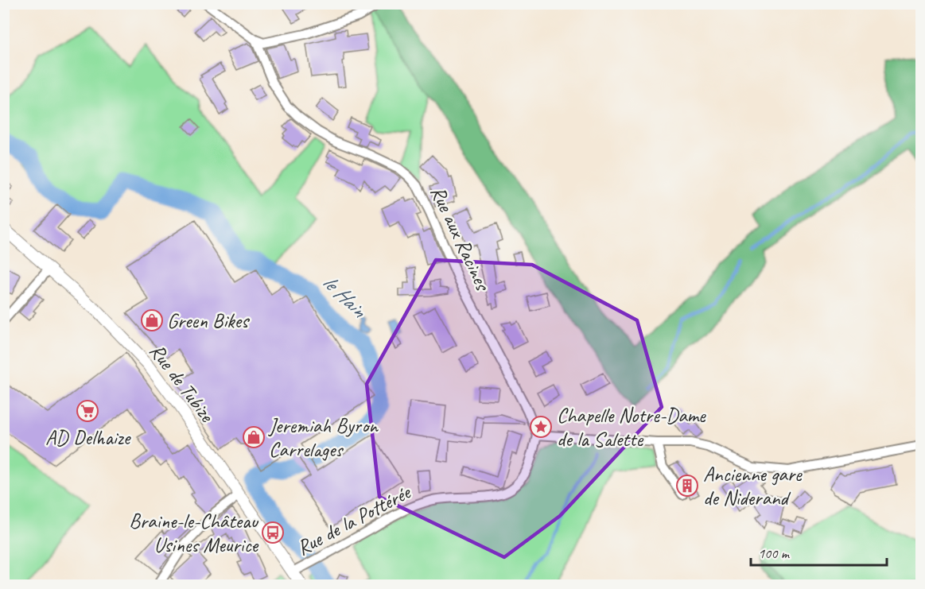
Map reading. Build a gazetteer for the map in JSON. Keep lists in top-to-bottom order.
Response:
{
  "streets": {
    "main road": ["Rue de Tubize"],
    "street": ["Rue aux Racines", "Rue de la Pottérée"]
  },
  "crossings": [
    ["Rue aux Racines", "Rue de la Pottérée"],
    ["Rue de Tubize", "Rue de la Pottérée"]
  ],
  "water": ["le Hain"],
  "places": {
    "shop": ["Green Bikes", "Jeremiah Byron Carrelages"],
    "supermarket": ["AD Delhaize"],
    "place": ["Chapelle Notre-Dame de la Salette"],
    "building": ["Ancienne gare de Niderand"],
    "bus stop": ["Braine-le-Château Usines Meurice"]
  },
  "scale_bar": "100 m"
}
